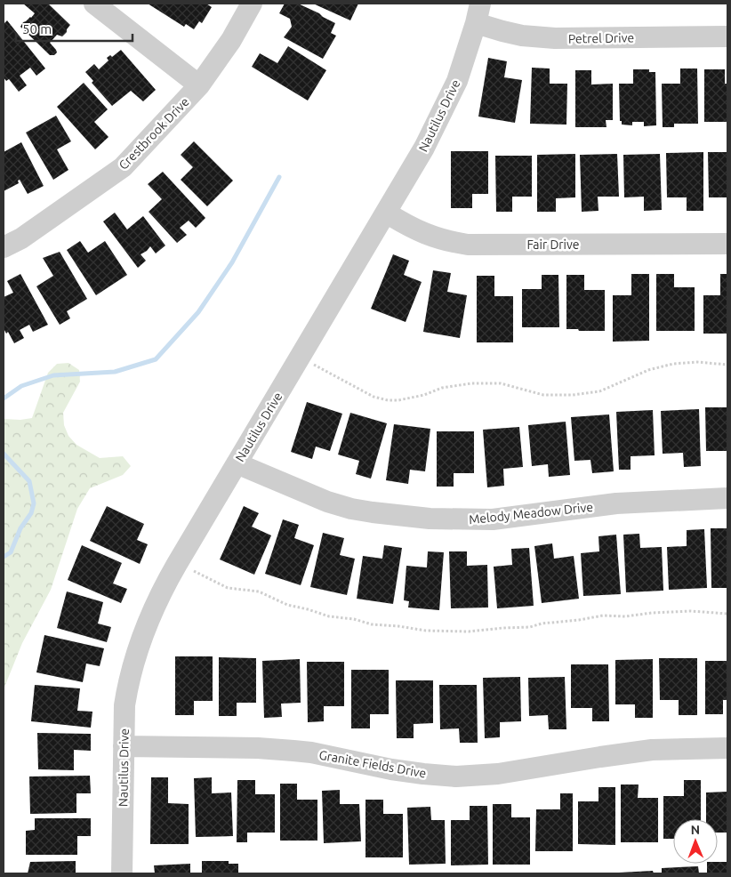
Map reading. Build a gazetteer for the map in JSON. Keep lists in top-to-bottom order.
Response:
{
  "streets": {
    "street": [
      "Petrel Drive",
      "Nautilus Drive",
      "Crestbrook Drive",
      "Fair Drive",
      "Melody Meadow Drive",
      "Granite Fields Drive"
    ]
  },
  "crossings": [
    ["Petrel Drive", "Nautilus Drive"],
    ["Nautilus Drive", "Fair Drive"],
    ["Nautilus Drive", "Melody Meadow Drive"],
    ["Nautilus Drive", "Granite Fields Drive"]
  ],
  "scale_bar": "50 m",
  "north": "top"
}
